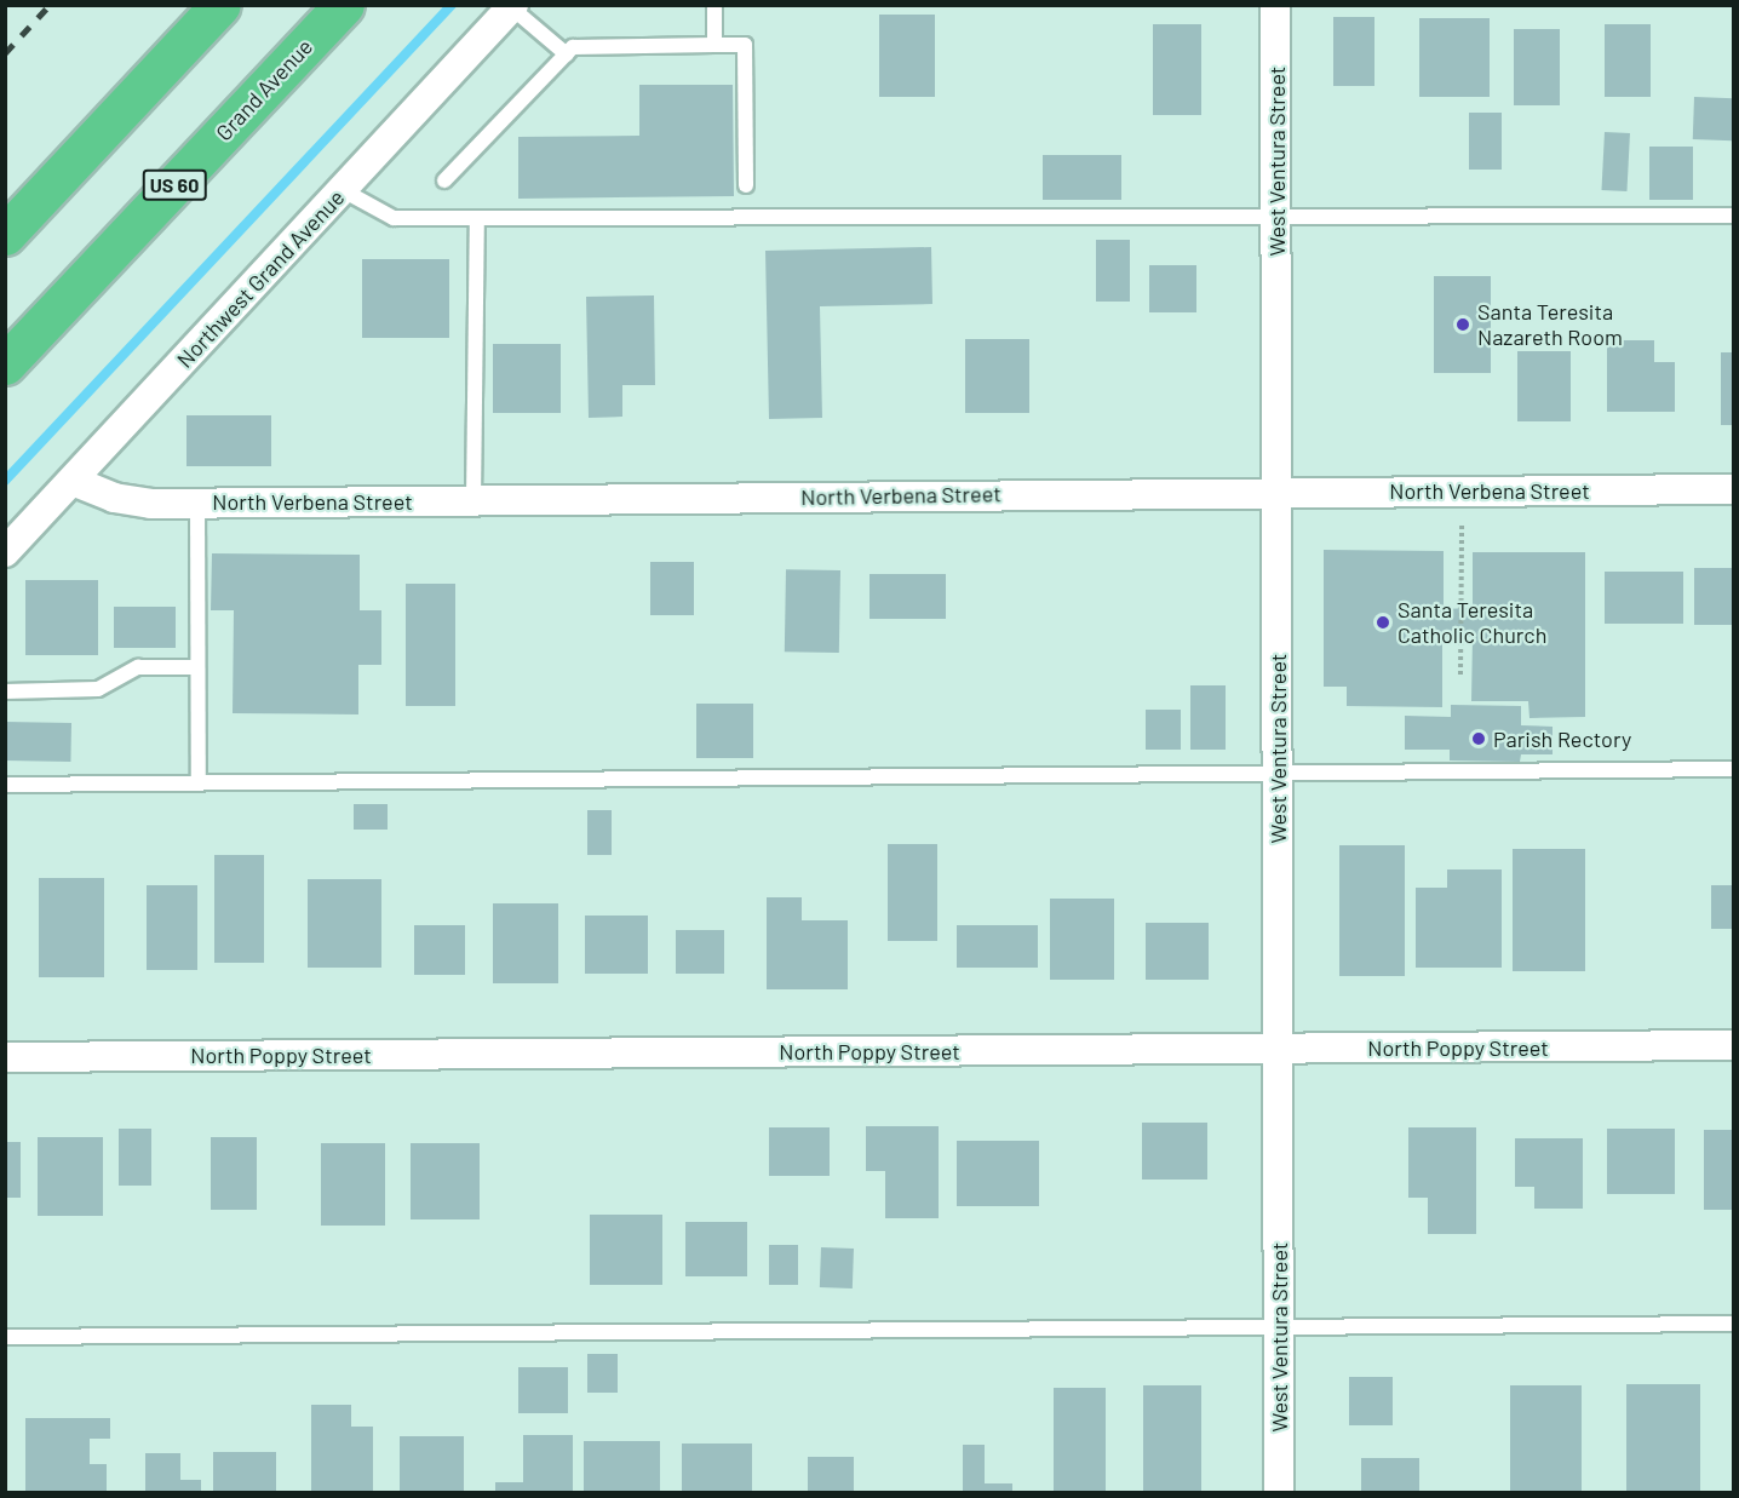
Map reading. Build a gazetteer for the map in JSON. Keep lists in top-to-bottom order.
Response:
{
  "streets": {
    "highway": ["Grand Avenue", "US 60"],
    "street": [
      "West Ventura Street",
      "Northwest Grand Avenue",
      "North Verbena Street",
      "North Poppy Street"
    ]
  },
  "crossings": [
    ["West Ventura Street", "North Verbena Street"],
    ["West Ventura Street", "North Poppy Street"],
    ["Northwest Grand Avenue", "North Verbena Street"]
  ],
  "places": ["Santa Teresita Nazareth Room", "Santa Teresita Catholic Church", "Parish Rectory"]
}
